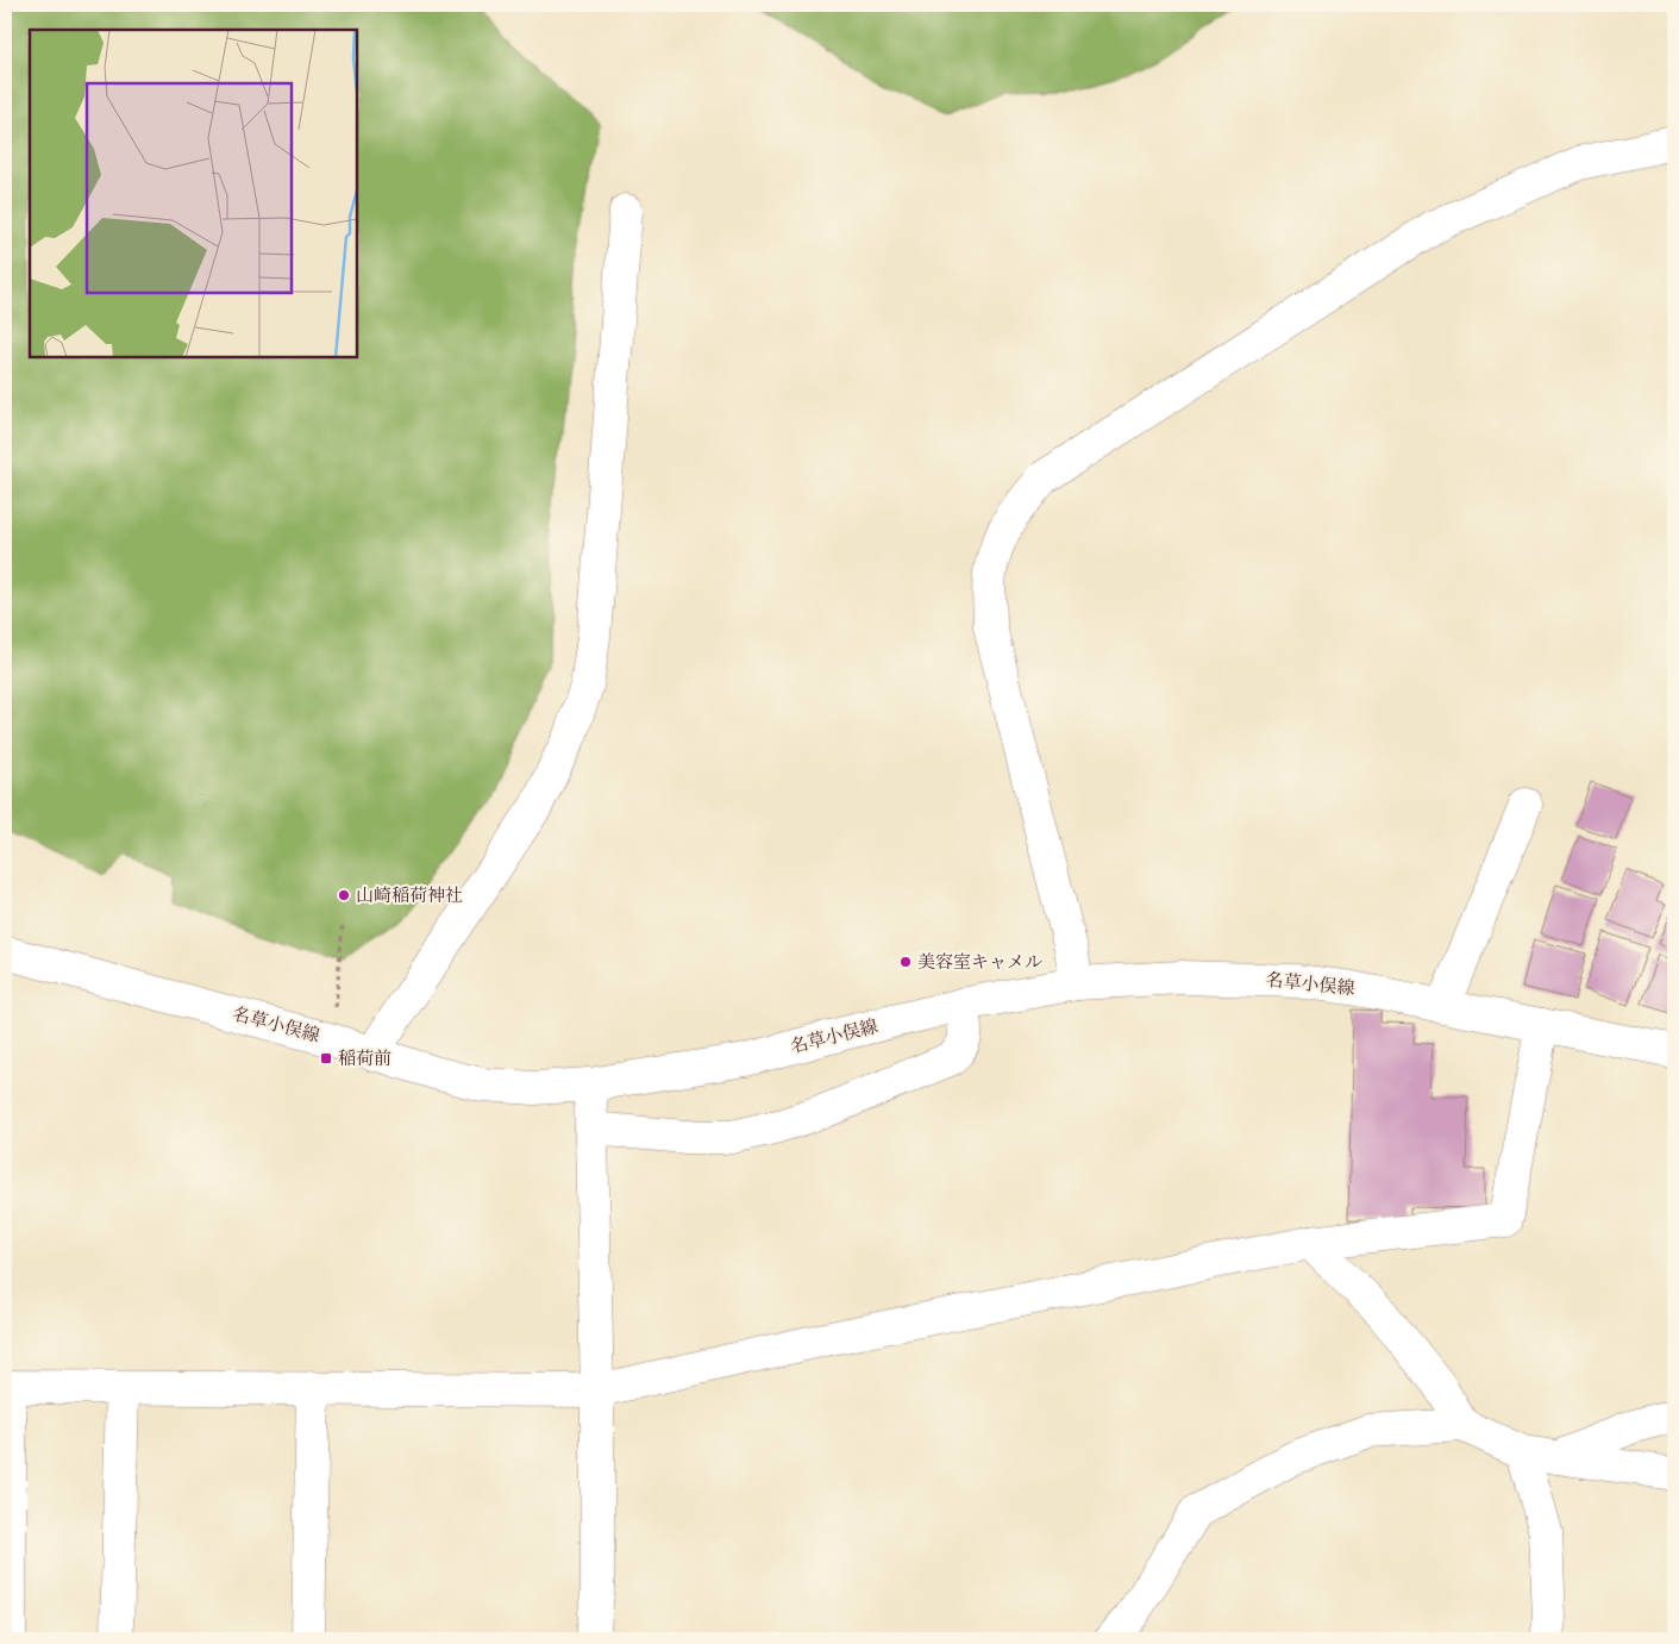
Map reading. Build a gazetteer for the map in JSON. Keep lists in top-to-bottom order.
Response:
{
  "streets": {
    "street": ["名草小俣線"]
  },
  "places": {
    "other": ["山崎稲荷神社", "美容室キャメル"],
    "transit": ["稲荷前"]
  }
}
